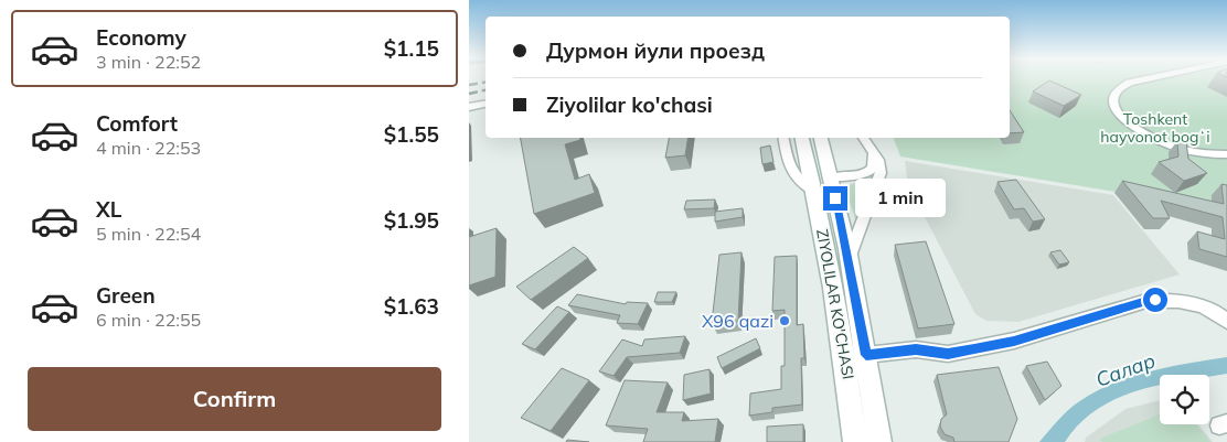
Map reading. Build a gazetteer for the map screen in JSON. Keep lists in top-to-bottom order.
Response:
{
  "streets": {
    "main road": ["ZIYOLILAR KO'CHASI"]
  },
  "water": ["Салар"],
  "parks": ["Toshkent hayvonot bogʻi"],
  "places": ["X96 qazi"],
  "page": {
    "list": [
      {
        "name": "Economy",
        "note": "3 min · 22:52",
        "value": "$1.15"
      },
      {
        "name": "Comfort",
        "note": "4 min · 22:53",
        "value": "$1.55"
      },
      {
        "name": "XL",
        "note": "5 min · 22:54",
        "value": "$1.95"
      },
      {
        "name": "Green",
        "note": "6 min · 22:55",
        "value": "$1.63"
      }
    ],
    "banner": ["Дурмон йули проезд", "Ziyolilar ko'chasi"],
    "bubble": "1 min",
    "buttons": "Confirm"
  }
}
